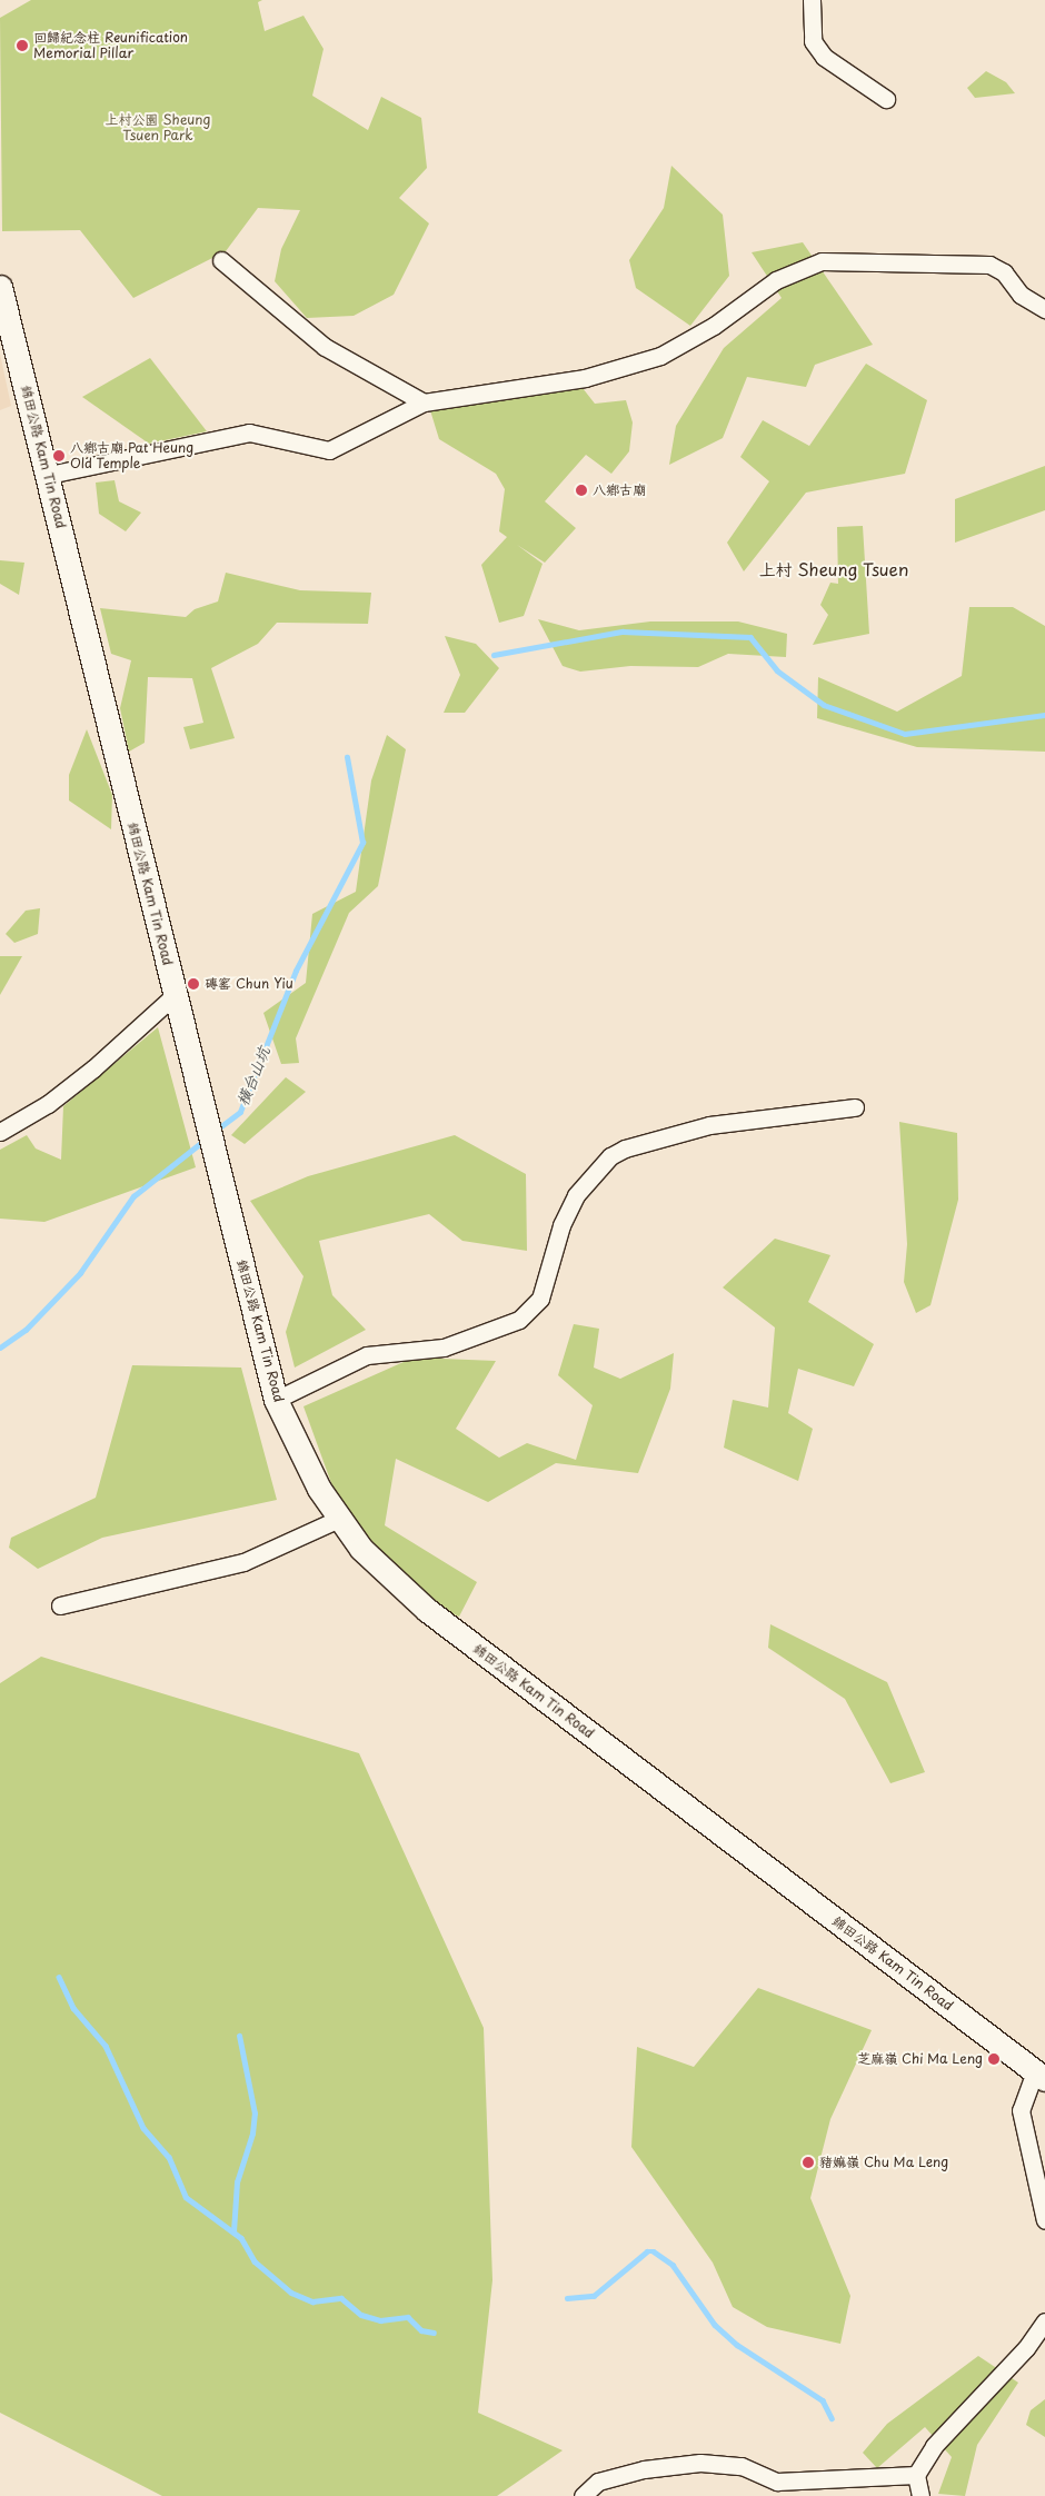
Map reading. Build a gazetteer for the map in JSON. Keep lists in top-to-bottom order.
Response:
{
  "streets": {
    "main road": ["錦田公路 Kam Tin Road"]
  },
  "districts": ["上村 Sheung Tsuen"],
  "water": ["橫台山坑"],
  "parks": ["上村公園 Sheung Tsuen Park"],
  "places": [
    "回歸紀念柱 Reunification Memorial Pillar",
    "八鄉古廟 Pat Heung Old Temple",
    "八鄉古廟",
    "磚窰 Chun Yiu",
    "芝麻嶺 Chi Ma Leng",
    "豬嫲嶺 Chu Ma Leng"
  ]
}
